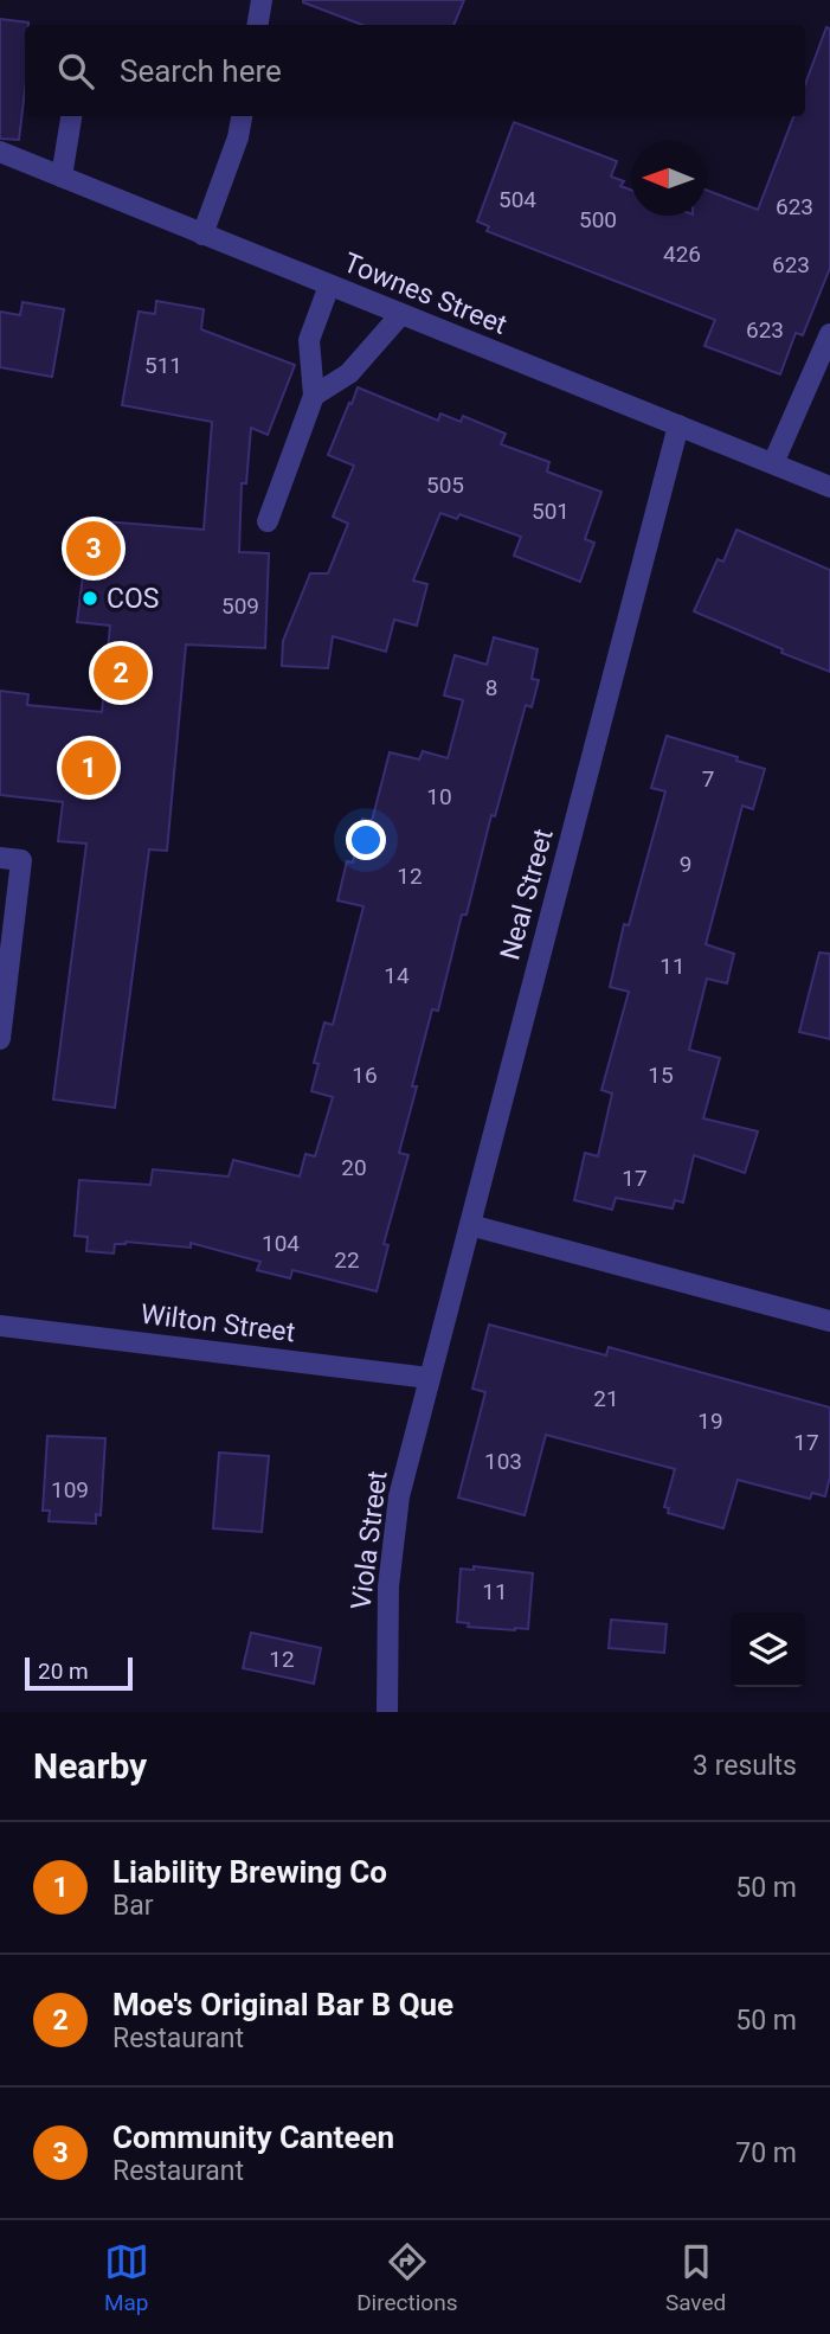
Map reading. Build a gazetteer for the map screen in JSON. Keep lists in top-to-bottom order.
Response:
{
  "streets": {
    "street": [
      "Townes Street",
      "Neal Street",
      "Wilton Street",
      "Viola Street"
    ]
  },
  "crossings": [
    ["Townes Street", "Neal Street"],
    ["Neal Street", "Wilton Street"],
    ["Neal Street", "Viola Street"],
    ["Wilton Street", "Viola Street"]
  ],
  "places": ["COS"],
  "house_numbers": [
    "504",
    "623",
    "500",
    "426",
    "623",
    "623",
    "511",
    "505",
    "501",
    "509",
    "8",
    "7",
    "10",
    "9",
    "12",
    "11",
    "14",
    "16",
    "15",
    "20",
    "17",
    "104",
    "22",
    "21",
    "19",
    "17",
    "103",
    "109",
    "11",
    "12"
  ],
  "scale_bar": "20 m",
  "north": "left",
  "page": {
    "search": "Search here",
    "pins": ["3", "2", "1"],
    "scale": "20 m",
    "heading": ["Nearby", "3 results"],
    "list": [
      {
        "mark": "1",
        "name": "Liability Brewing Co",
        "note": "Bar",
        "value": "50 m"
      },
      {
        "mark": "2",
        "name": "Moe's Original Bar B Que",
        "note": "Restaurant",
        "value": "50 m"
      },
      {
        "mark": "3",
        "name": "Community Canteen",
        "note": "Restaurant",
        "value": "70 m"
      }
    ],
    "nav": ["Map", "Directions", "Saved"]
  }
}
